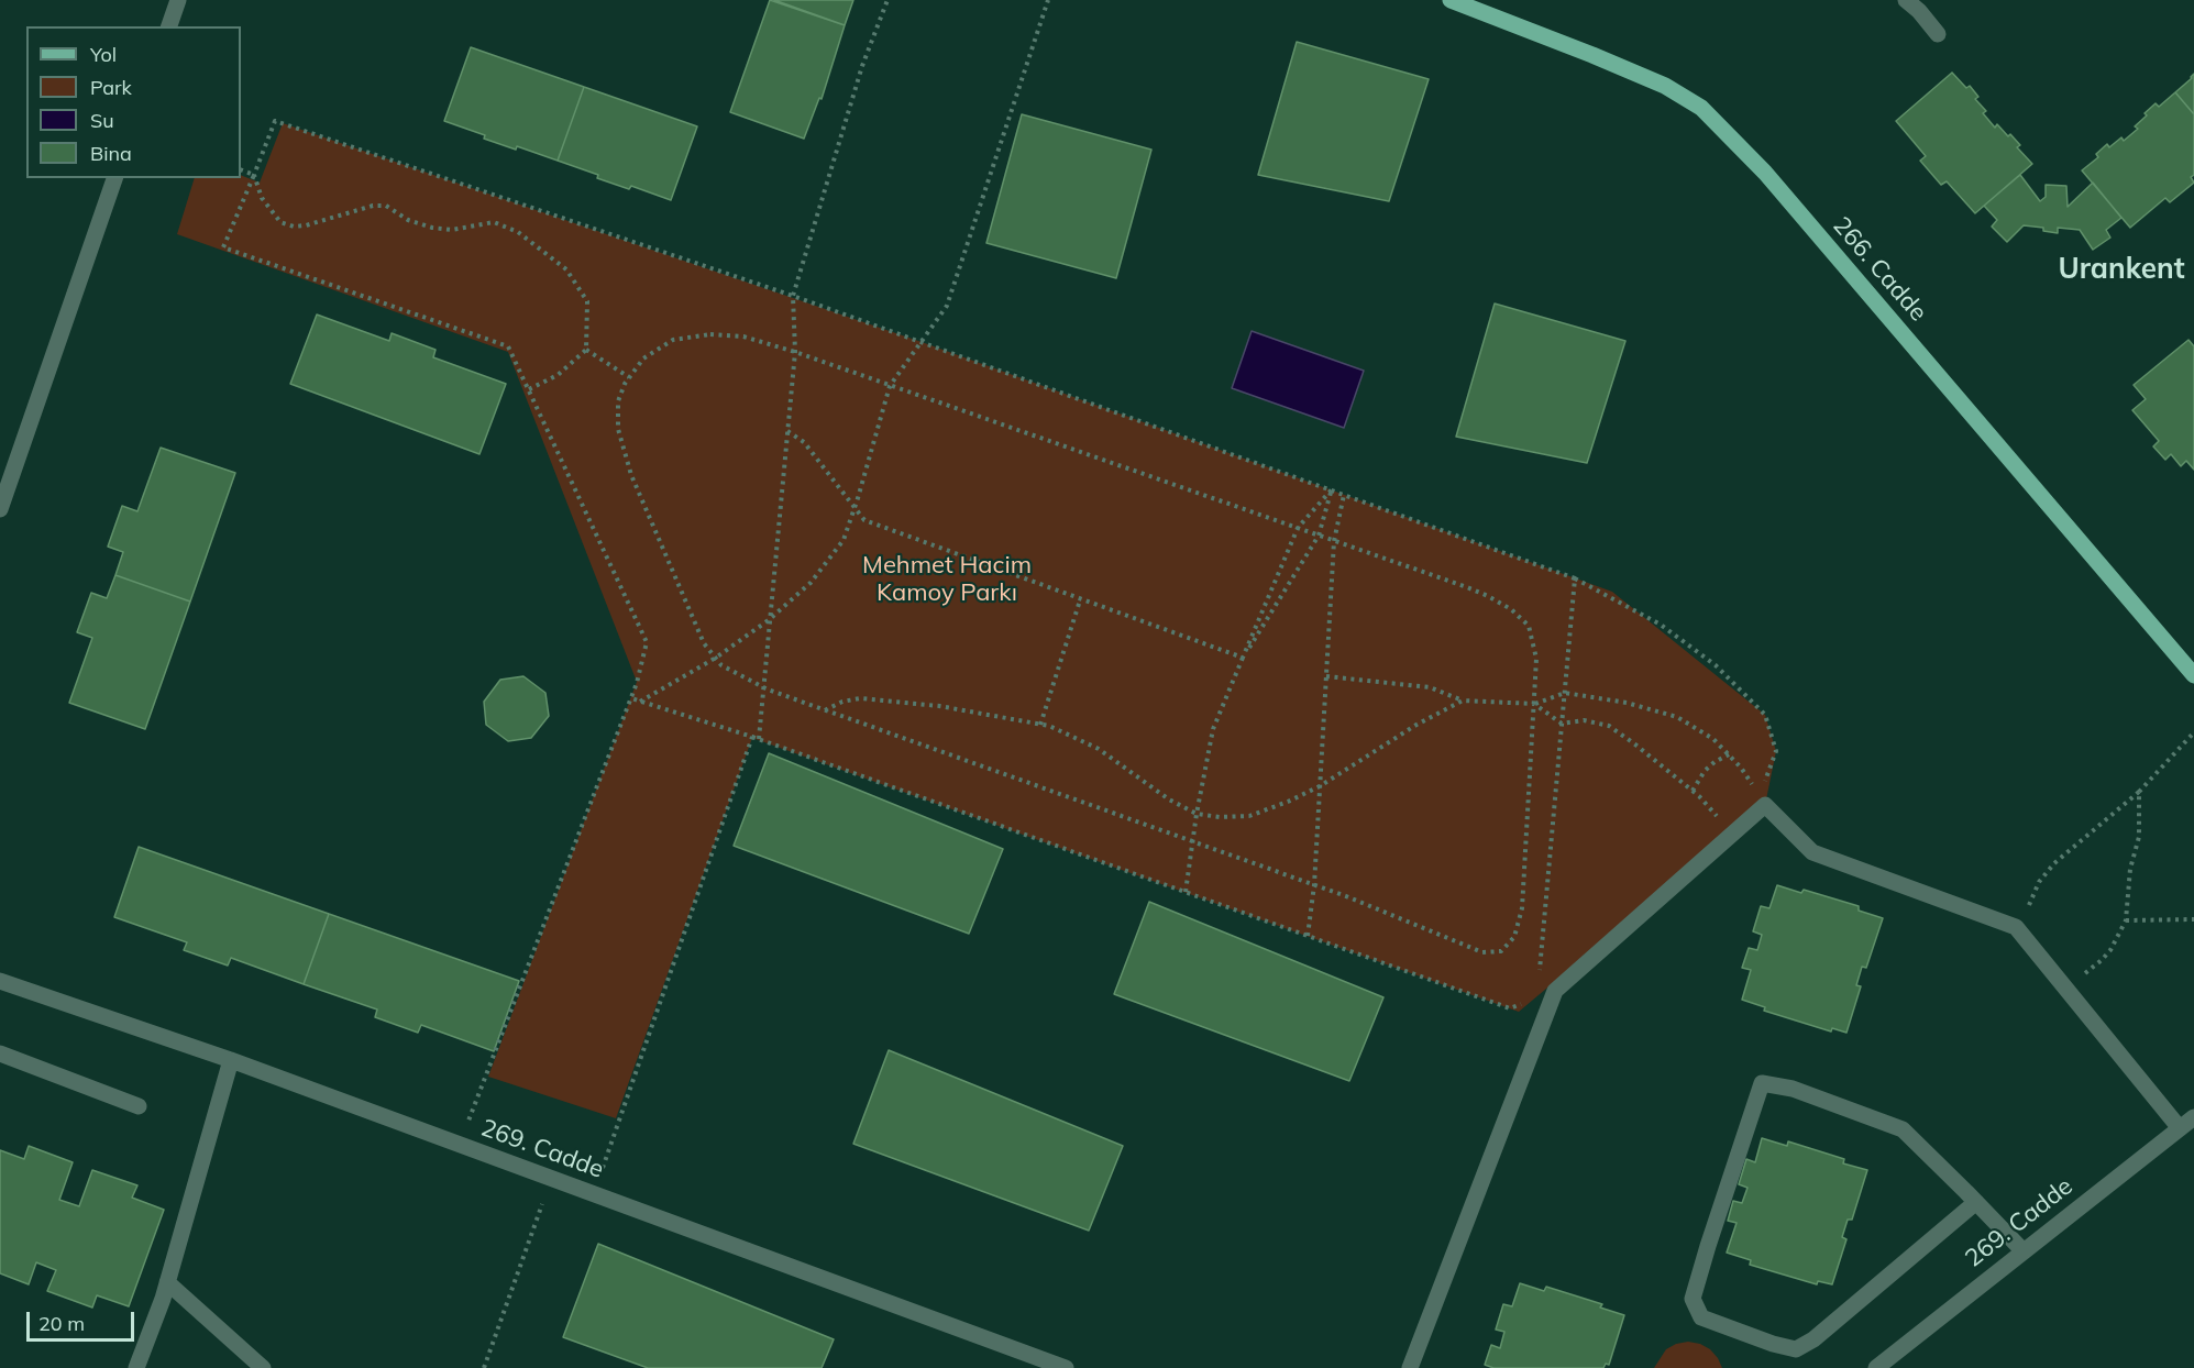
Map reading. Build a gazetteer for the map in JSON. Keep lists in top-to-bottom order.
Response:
{
  "streets": {
    "main road": ["266. Cadde"],
    "street": ["269. Cadde"]
  },
  "districts": ["Urankent"],
  "parks": ["Mehmet Hacim Kamoy Parkı"],
  "legend": [
    "Yol",
    "Park",
    "Su",
    "Bina"
  ],
  "scale_bar": "20 m"
}
